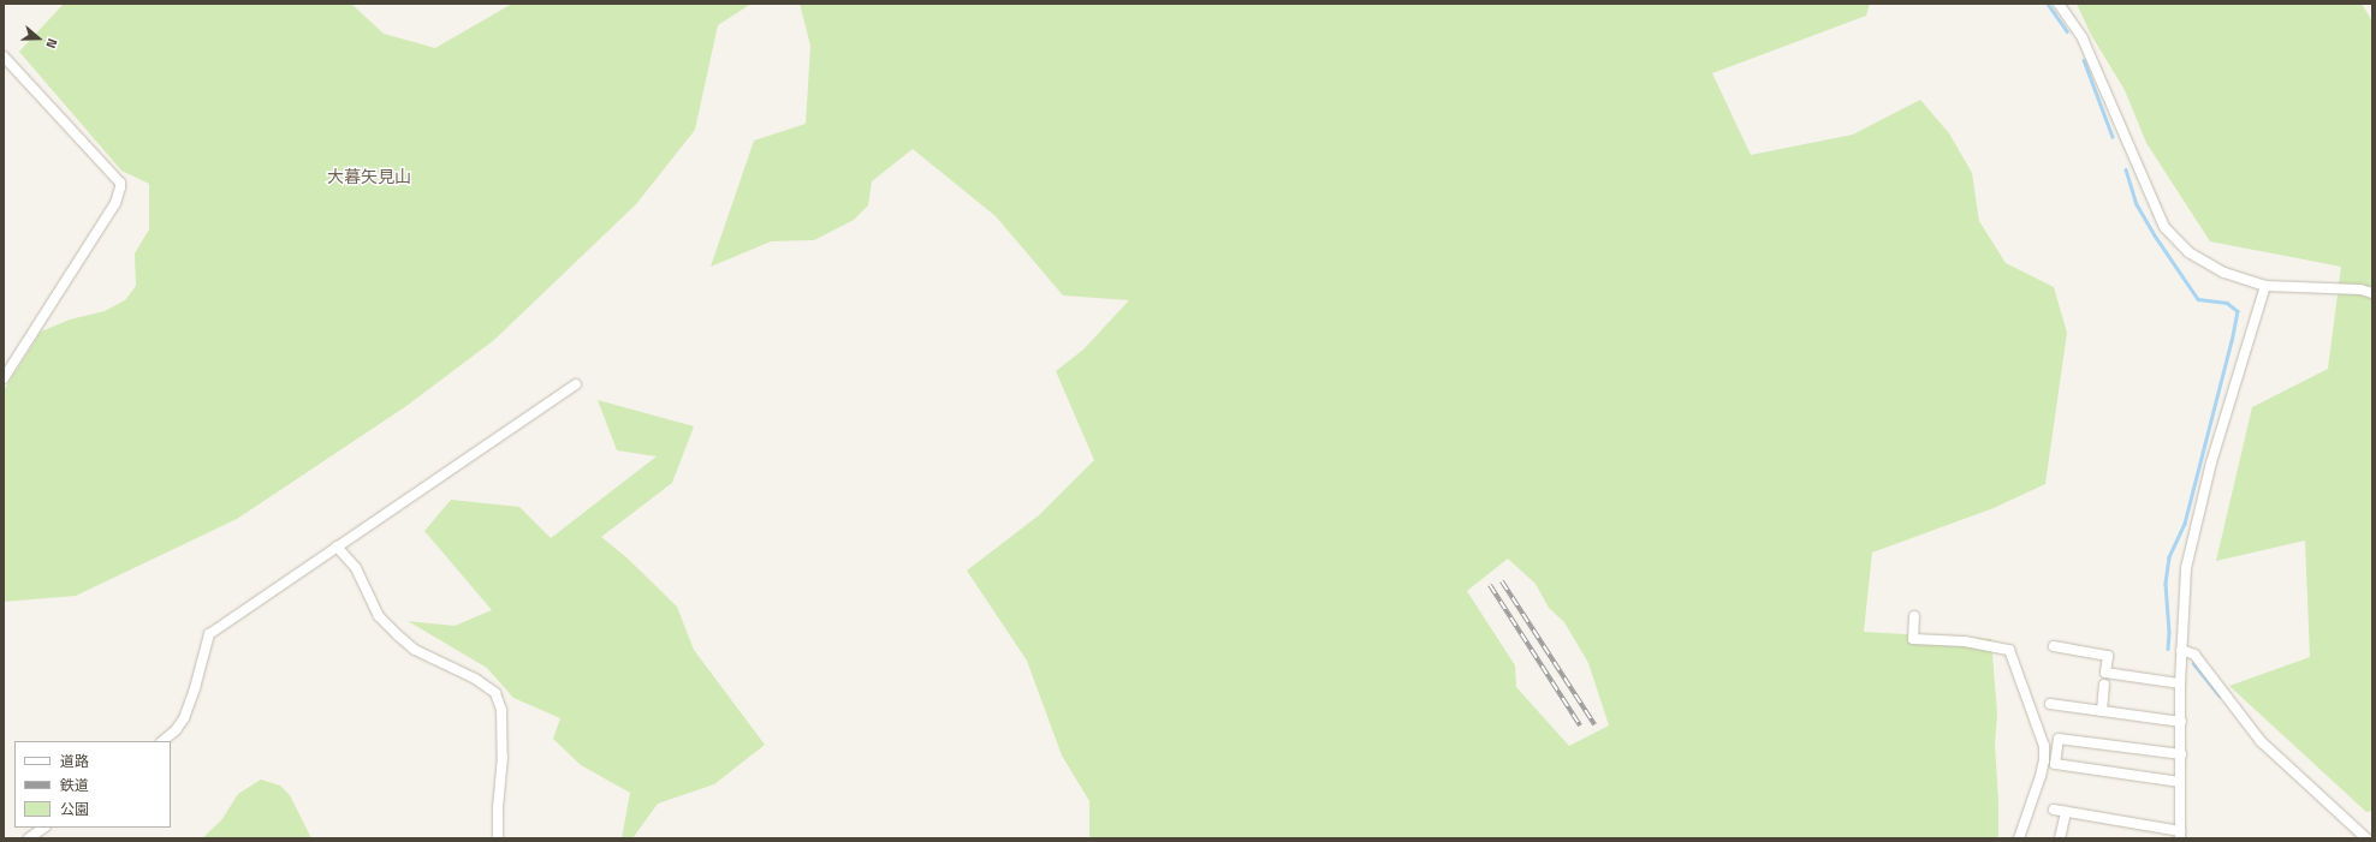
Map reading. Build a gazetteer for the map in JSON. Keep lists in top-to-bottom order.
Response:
{
  "districts": ["大暮矢見山"],
  "legend": ["道路", "鉄道", "公園"],
  "north": "right"
}
